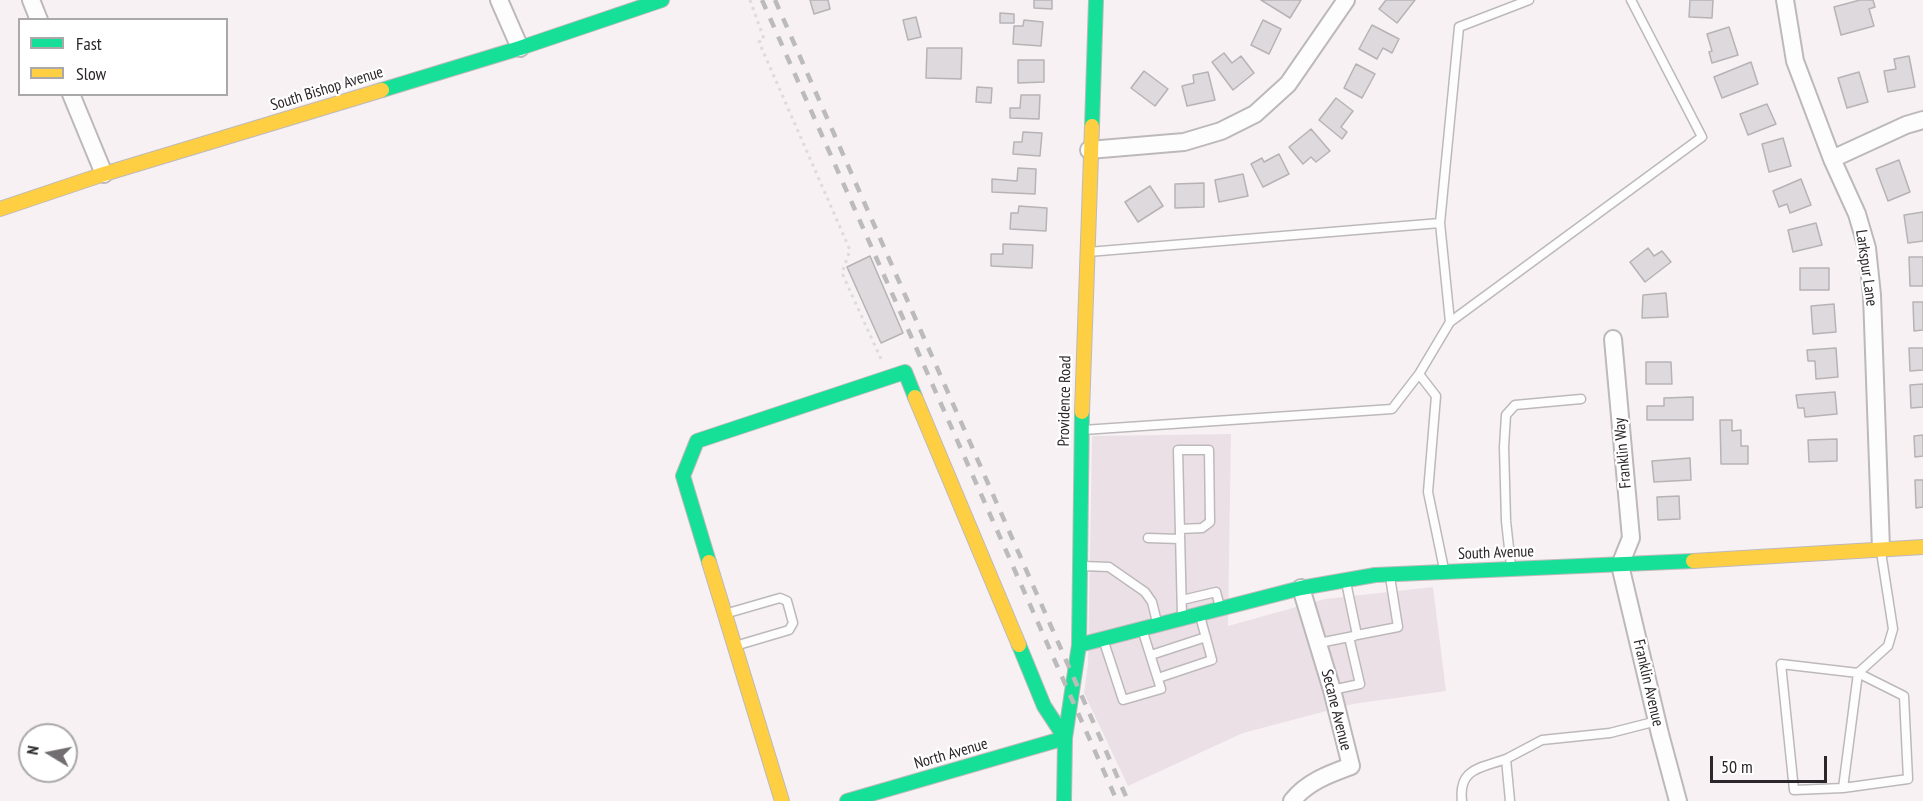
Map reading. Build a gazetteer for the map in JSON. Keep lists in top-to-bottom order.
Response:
{
  "streets": {
    "street": [
      "South Bishop Avenue",
      "Larkspur Lane",
      "Providence Road",
      "Franklin Way",
      "South Avenue",
      "Franklin Avenue",
      "Secane Avenue",
      "North Avenue"
    ]
  },
  "crossings": [
    ["Larkspur Lane", "South Avenue"],
    ["Providence Road", "South Avenue"],
    ["Providence Road", "North Avenue"],
    ["Franklin Way", "South Avenue"],
    ["Franklin Way", "Franklin Avenue"],
    ["South Avenue", "Franklin Avenue"],
    ["South Avenue", "Secane Avenue"]
  ],
  "legend": ["Fast", "Slow"],
  "scale_bar": "50 m",
  "north": "left"
}
